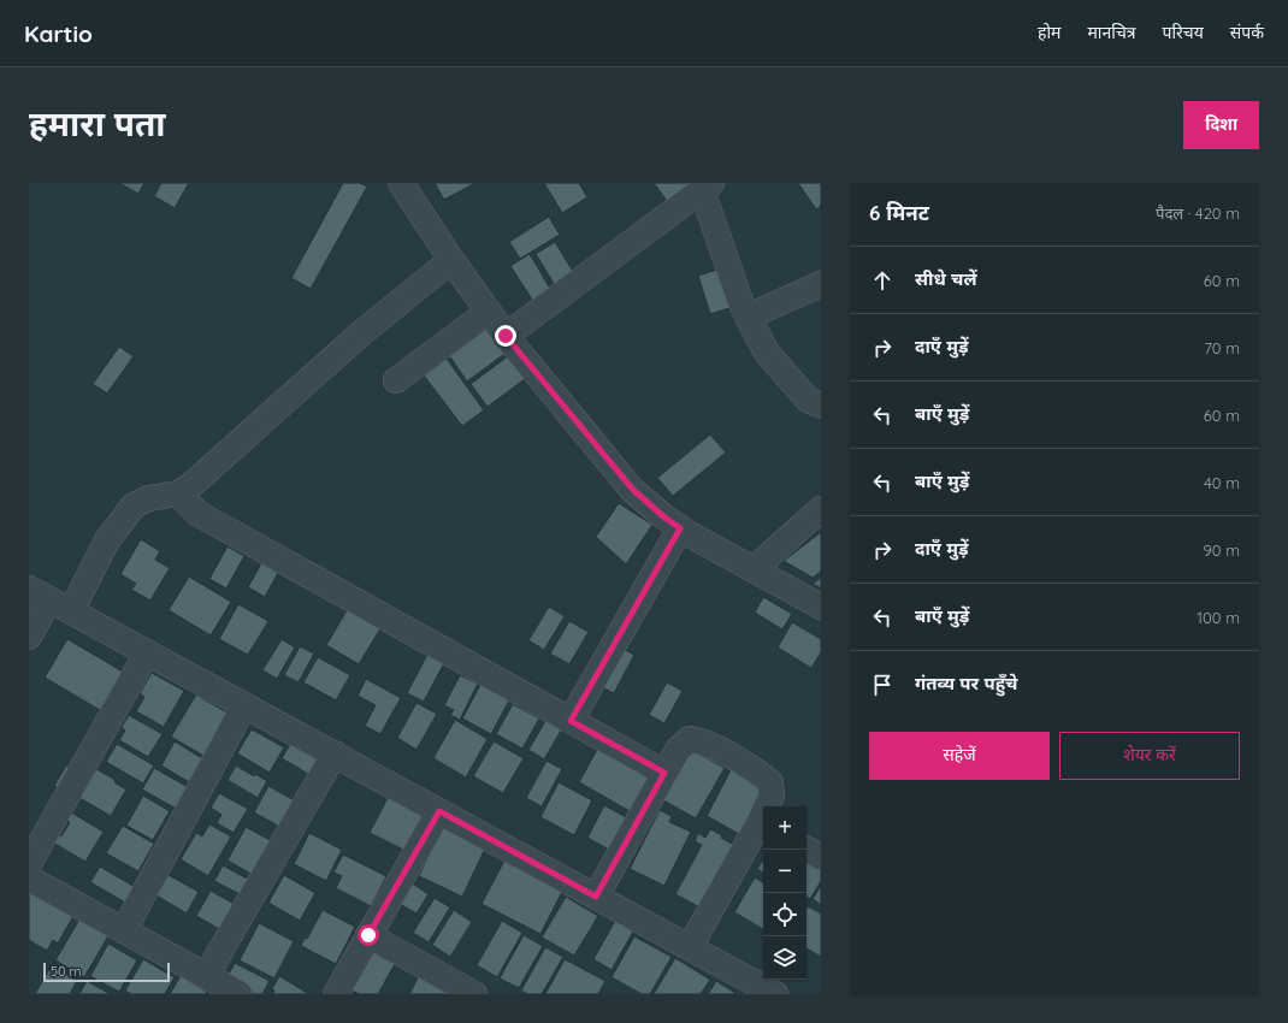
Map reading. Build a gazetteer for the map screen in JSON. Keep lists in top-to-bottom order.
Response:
{
  "scale_bar": "50 m",
  "page": {
    "header": "Kartio",
    "nav": [
      "होम",
      "मानचित्र",
      "परिचय",
      "संपर्क"
    ],
    "buttons": [
      "दिशा",
      ["सहेजें", "शेयर करें"]
    ],
    "title": "हमारा पता",
    "heading": ["6 मिनट", "पैदल · 420 m"],
    "list": [
      ["सीधे चलें", "60 m"],
      ["दाएँ मुड़ें", "70 m"],
      ["बाएँ मुड़ें", "60 m"],
      ["बाएँ मुड़ें", "40 m"],
      ["दाएँ मुड़ें", "90 m"],
      ["बाएँ मुड़ें", "100 m"],
      "गंतव्य पर पहुँचे"
    ],
    "map_buttons": ["+", "−"],
    "scale": "50 m"
  }
}
